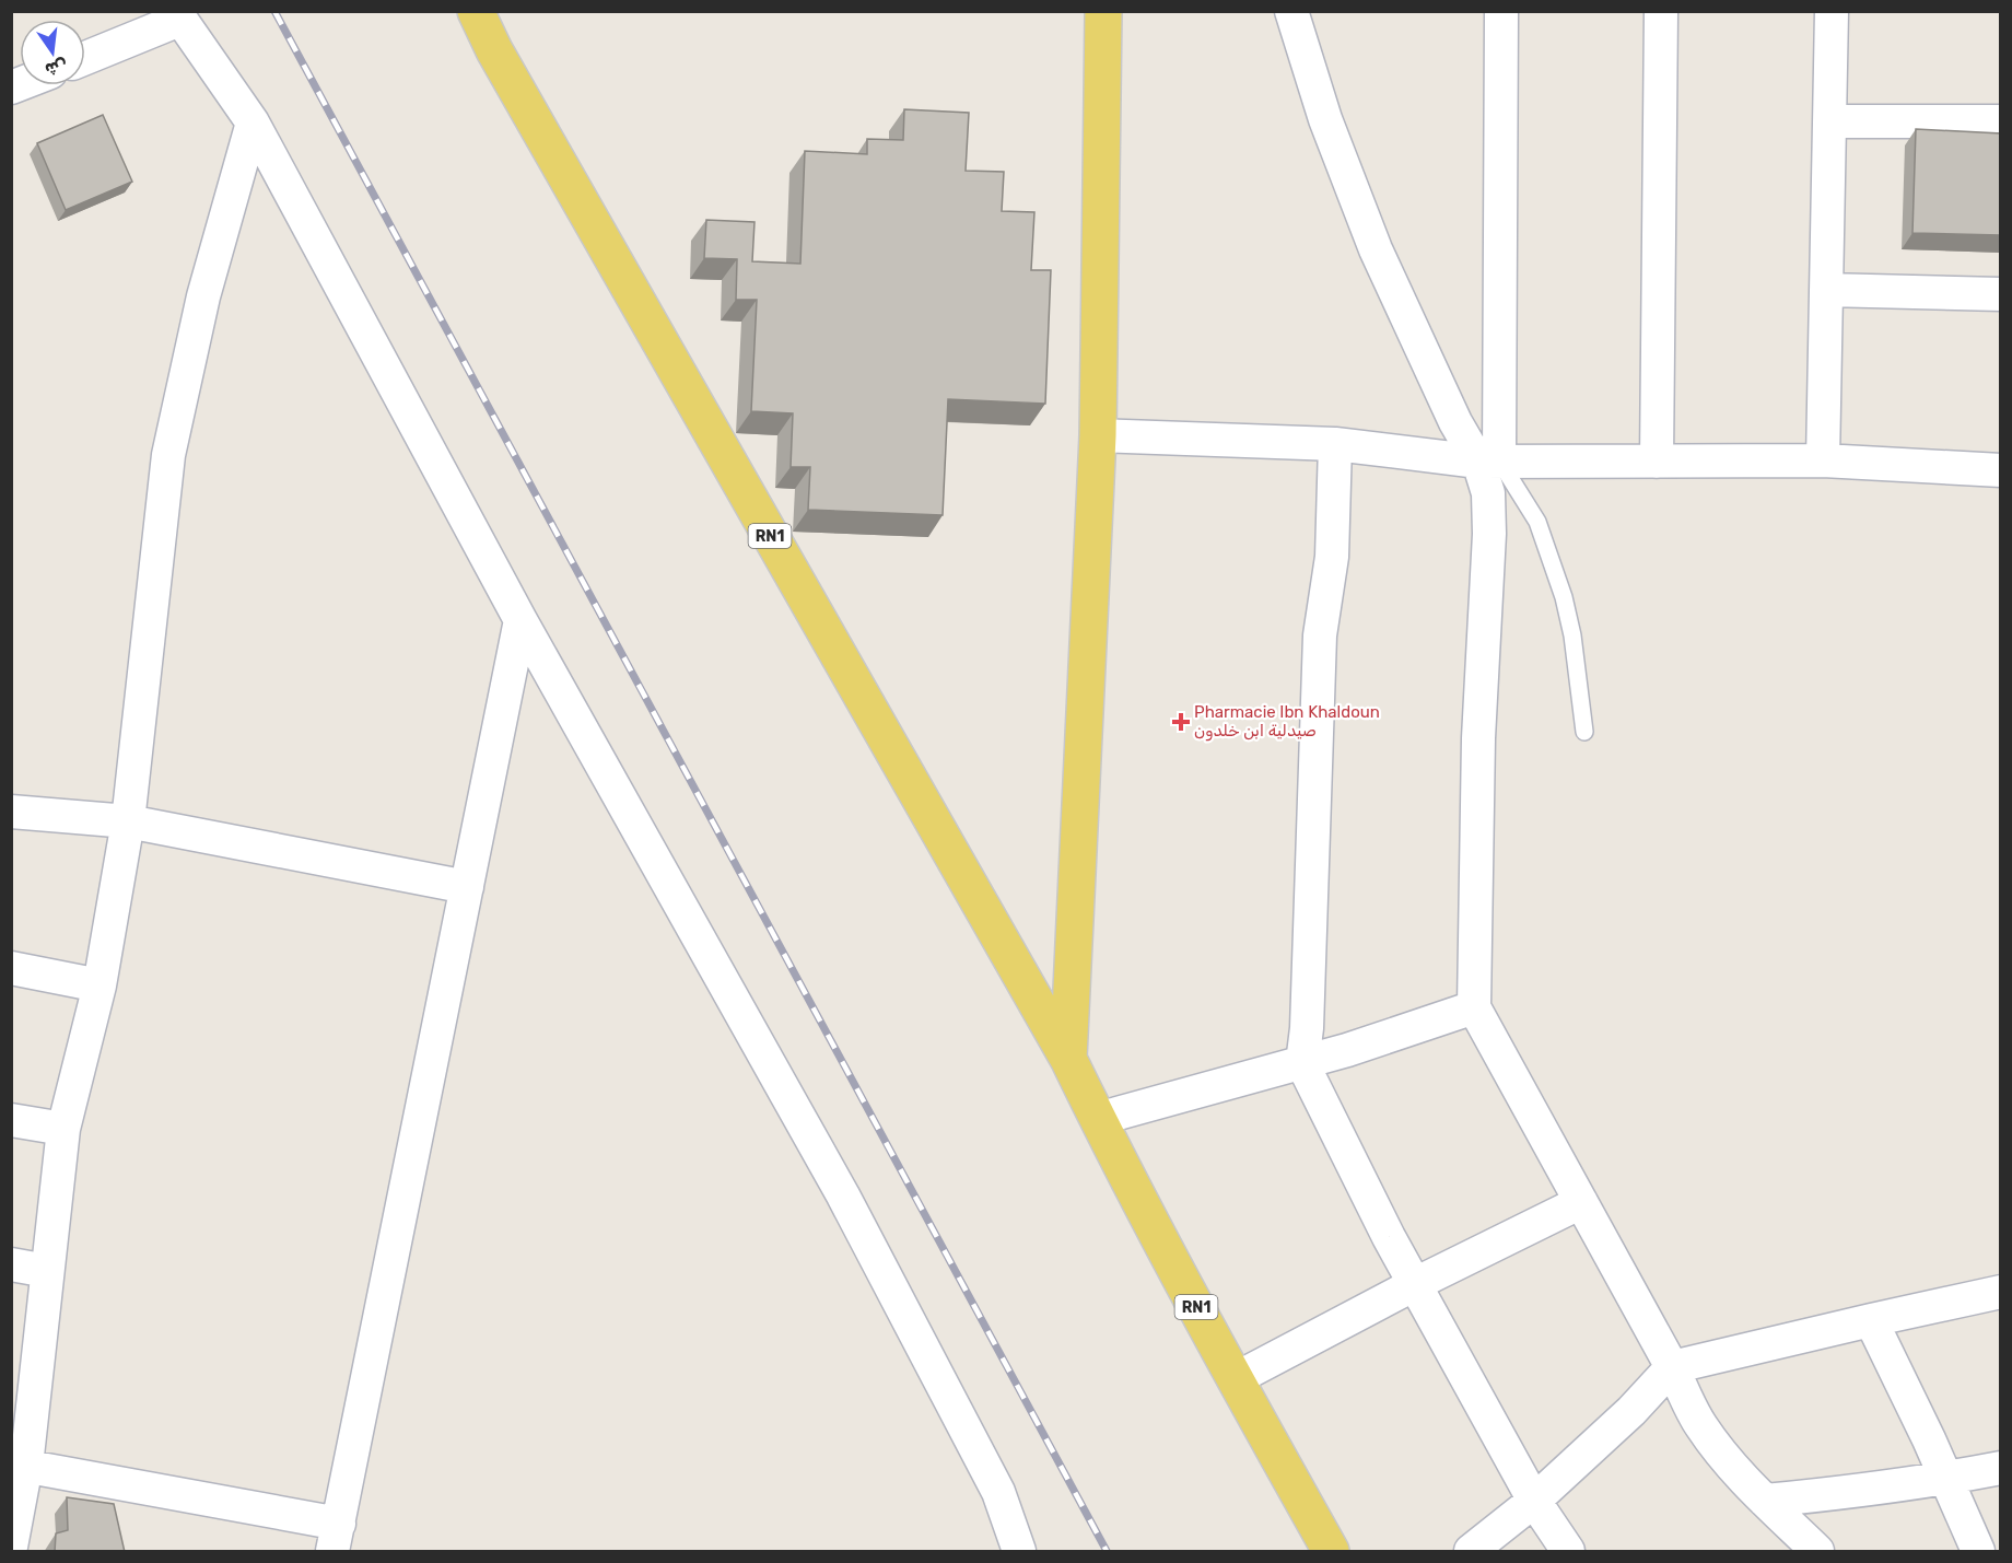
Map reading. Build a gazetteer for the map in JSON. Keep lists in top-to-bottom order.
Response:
{
  "streets": {
    "main road": ["RN1"]
  },
  "places": {
    "health": ["Pharmacie Ibn Khaldoun صيدلية ابن خلدون"]
  },
  "north": "bottom"
}
